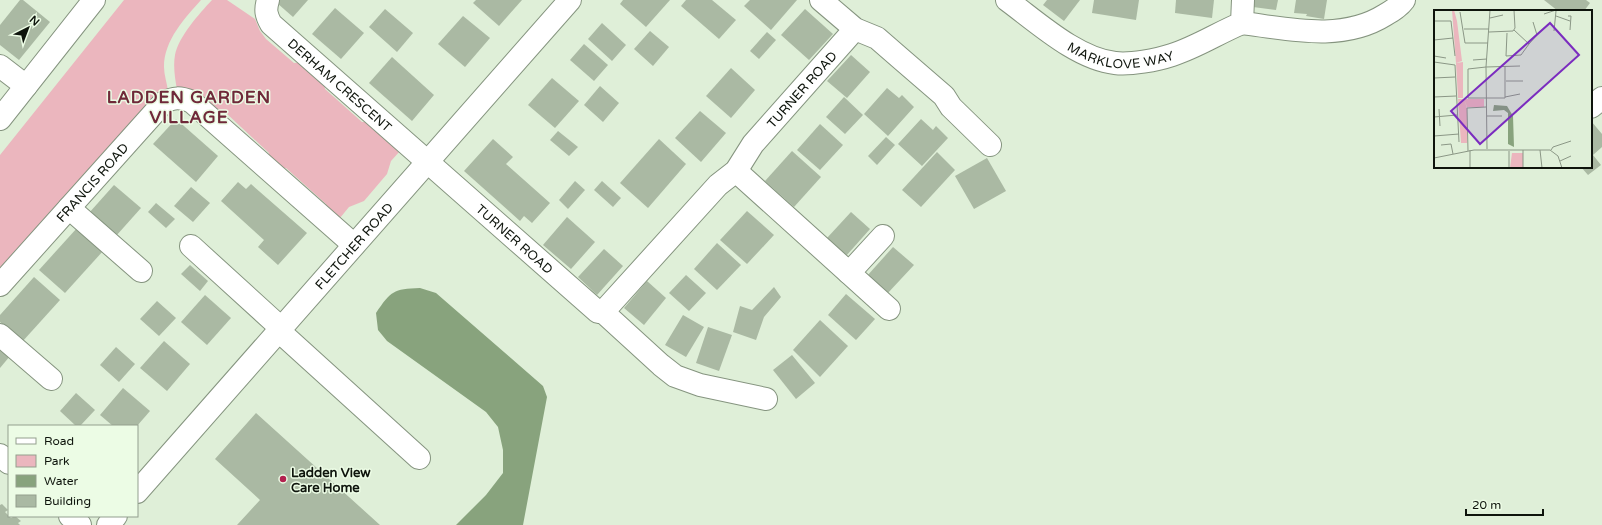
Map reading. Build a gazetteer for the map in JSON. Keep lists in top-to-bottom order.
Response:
{
  "streets": {
    "street": [
      "MARKLOVE WAY",
      "DERHAM CRESCENT",
      "TURNER ROAD",
      "FRANCIS ROAD",
      "FLETCHER ROAD"
    ]
  },
  "crossings": [
    ["DERHAM CRESCENT", "TURNER ROAD"],
    ["DERHAM CRESCENT", "FLETCHER ROAD"],
    ["TURNER ROAD", "FLETCHER ROAD"],
    ["FRANCIS ROAD", "FLETCHER ROAD"]
  ],
  "districts": ["LADDEN GARDEN VILLAGE"],
  "places": ["Ladden View Care Home"],
  "legend": [
    "Road",
    "Park",
    "Water",
    "Building"
  ],
  "scale_bar": "20 m",
  "north": "top right"
}
